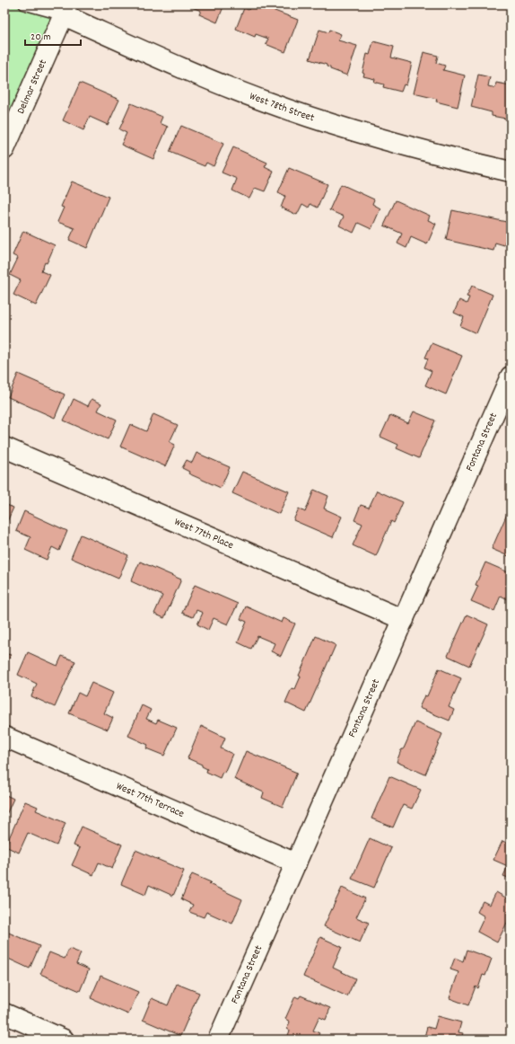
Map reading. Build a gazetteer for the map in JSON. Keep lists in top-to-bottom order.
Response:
{
  "streets": {
    "street": [
      "Delmar Street",
      "West 78th Street",
      "Fontana Street",
      "West 77th Place",
      "West 77th Terrace"
    ]
  },
  "crossings": [
    ["Delmar Street", "West 78th Street"],
    ["Fontana Street", "West 77th Place"],
    ["Fontana Street", "West 77th Terrace"]
  ],
  "scale_bar": "20 m"
}
